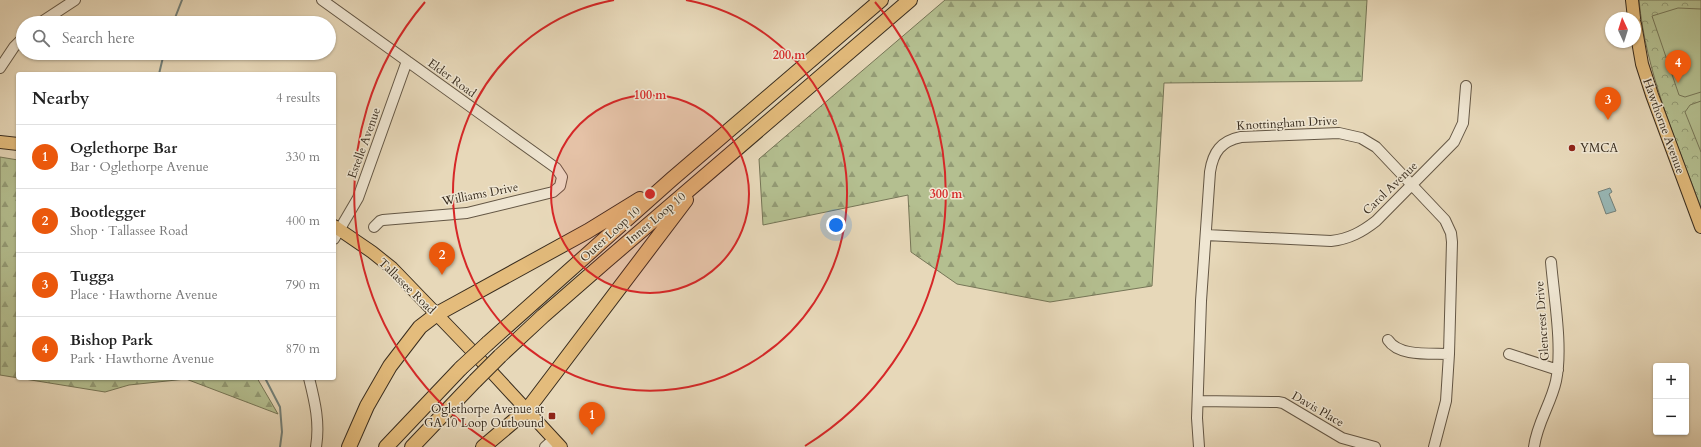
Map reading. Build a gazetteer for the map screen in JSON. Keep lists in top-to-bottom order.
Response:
{
  "streets": {
    "highway": ["Inner Loop 10", "Outer Loop 10"],
    "main road": ["Hawthorne Avenue", "Tallassee Road"],
    "street": [
      "Elder Road",
      "Knottingham Drive",
      "Estelle Avenue",
      "Carol Avenue",
      "Williams Drive",
      "Glencrest Drive",
      "Davis Place"
    ]
  },
  "crossings": [
    ["Elder Road", "Estelle Avenue"],
    ["Elder Road", "Williams Drive"],
    ["Knottingham Drive", "Carol Avenue"],
    ["Knottingham Drive", "Davis Place"],
    ["Estelle Avenue", "Tallassee Road"]
  ],
  "places": {
    "other": ["YMCA"],
    "transit": ["Oglethorpe Avenue at GA 10 Loop Outbound"]
  },
  "north": "top",
  "page": {
    "search": "Search here",
    "pins": [
      "4",
      "3",
      "2",
      "1"
    ],
    "heading": ["Nearby", "4 results"],
    "list": [
      {
        "mark": "1",
        "name": "Oglethorpe Bar",
        "note": "Bar · Oglethorpe Avenue",
        "value": "330 m"
      },
      {
        "mark": "2",
        "name": "Bootlegger",
        "note": "Shop · Tallassee Road",
        "value": "400 m"
      },
      {
        "mark": "3",
        "name": "Tugga",
        "note": "Place · Hawthorne Avenue",
        "value": "790 m"
      },
      {
        "mark": "4",
        "name": "Bishop Park",
        "note": "Park · Hawthorne Avenue",
        "value": "870 m"
      }
    ],
    "map_buttons": ["+", "−"]
  },
  "rings": ["200 m", "100 m", "300 m"]
}
